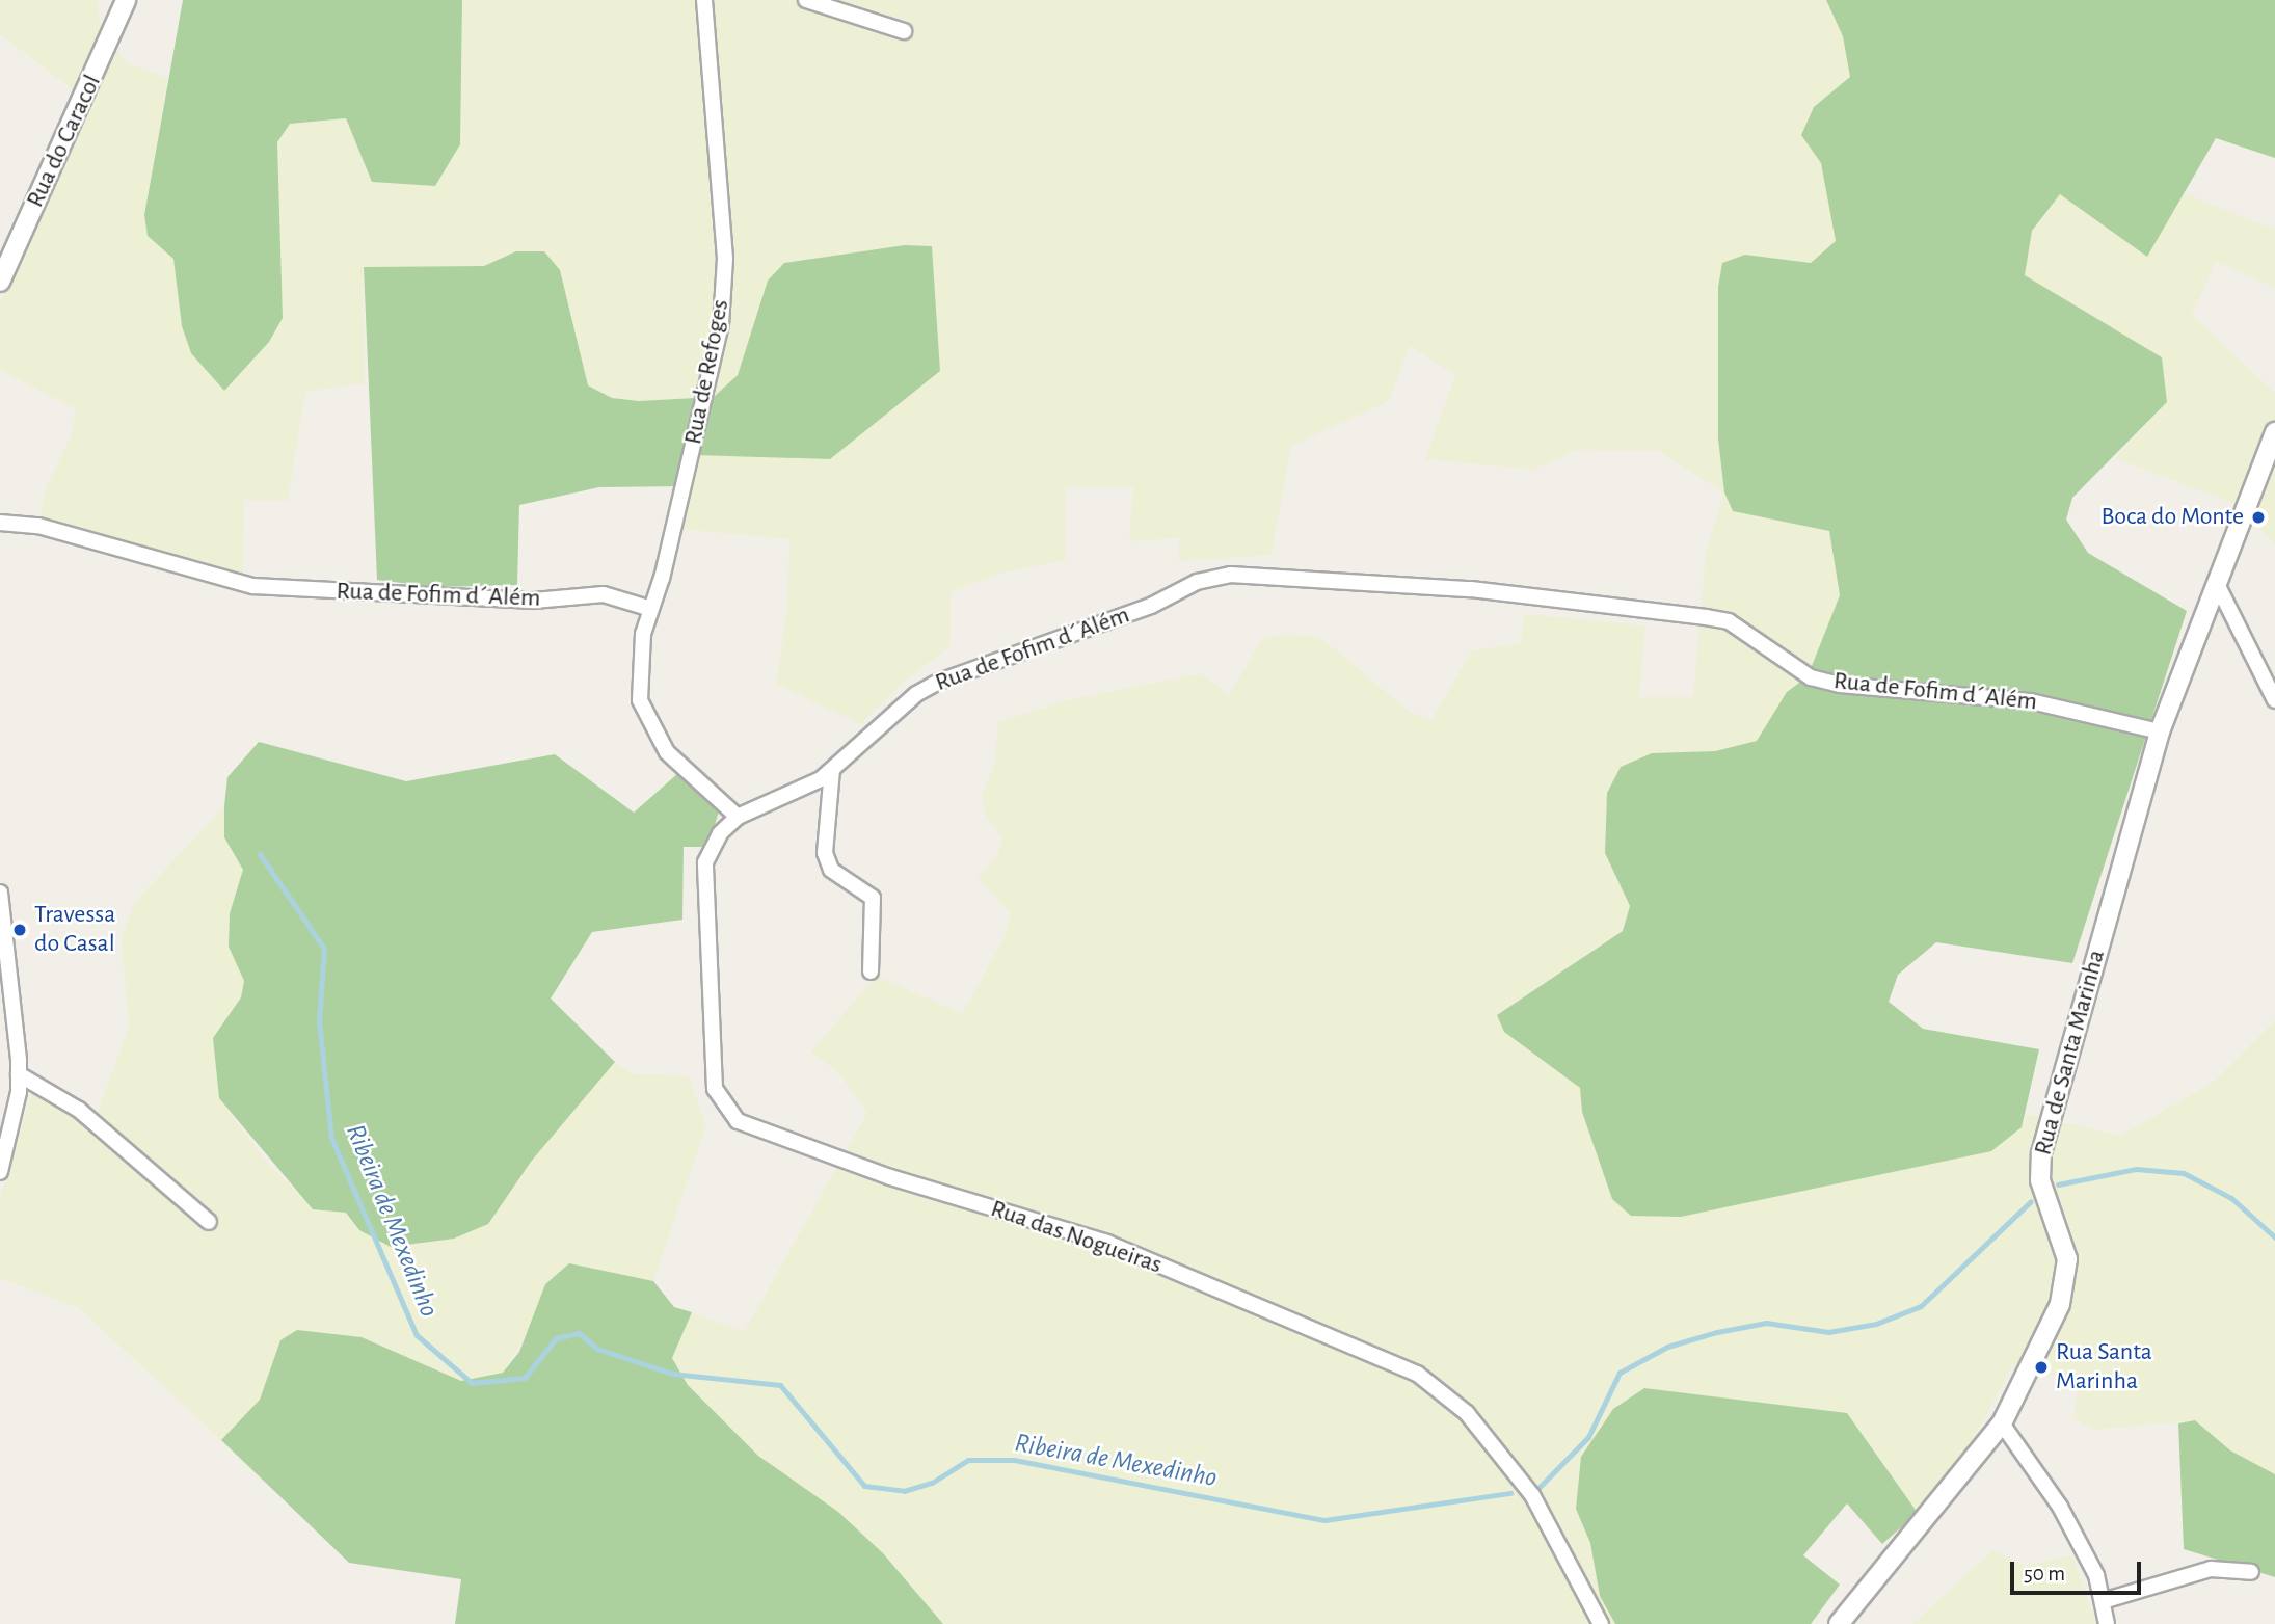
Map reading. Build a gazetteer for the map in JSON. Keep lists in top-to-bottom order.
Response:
{
  "streets": {
    "street": [
      "Rua do Caracol",
      "Rua de Refoges",
      "Rua de Fofim d´Além",
      "Rua de Santa Marinha",
      "Rua das Nogueiras"
    ]
  },
  "crossings": [
    ["Rua de Refoges", "Rua de Fofim d´Além"],
    ["Rua de Fofim d´Além", "Rua de Santa Marinha"],
    ["Rua de Fofim d´Além", "Rua das Nogueiras"]
  ],
  "water": ["Ribeira de Mexedinho"],
  "places": ["Boca do Monte", "Travessa do Casal", "Rua Santa Marinha"],
  "scale_bar": "50 m"
}
